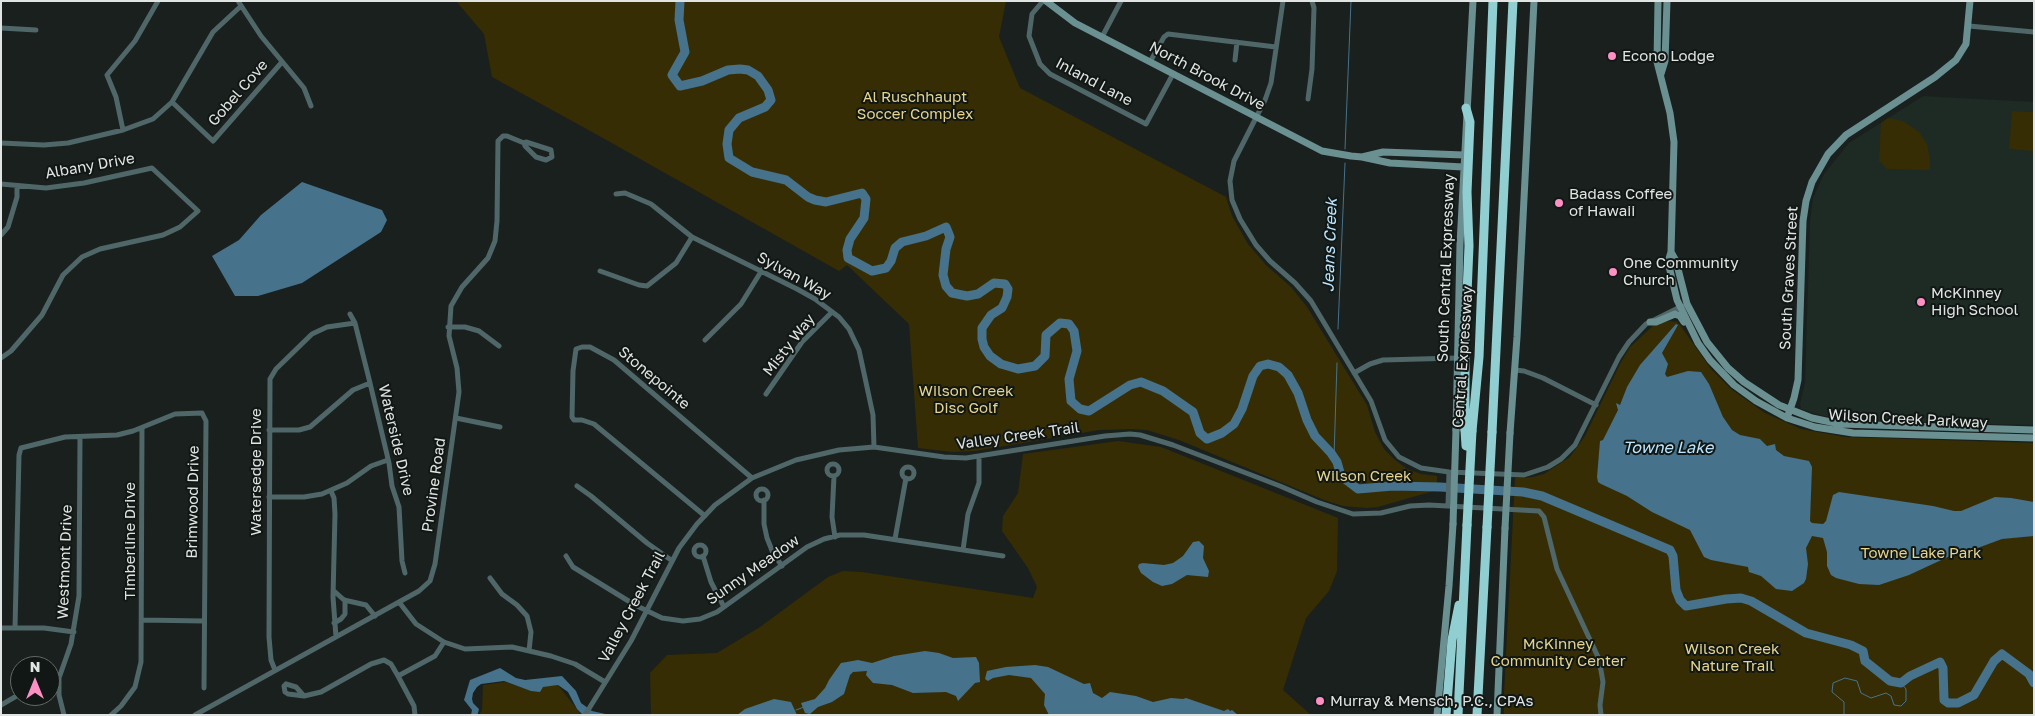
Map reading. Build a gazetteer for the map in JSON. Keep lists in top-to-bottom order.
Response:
{
  "streets": {
    "highway": ["Central Expressway"],
    "main road": [
      "North Brook Drive",
      "South Central Expressway",
      "South Graves Street",
      "Wilson Creek Parkway"
    ],
    "street": [
      "Inland Lane",
      "Gobel Cove",
      "Albany Drive",
      "Sylvan Way",
      "Misty Way",
      "Stonepointe",
      "Valley Creek Trail",
      "Waterside Drive",
      "Watersedge Drive",
      "Provine Road",
      "Brimwood Drive",
      "Timberline Drive",
      "Westmont Drive",
      "Sunny Meadow"
    ]
  },
  "crossings": [
    ["North Brook Drive", "Inland Lane"],
    ["North Brook Drive", "South Central Expressway"],
    ["South Central Expressway", "Central Expressway"],
    ["Sylvan Way", "Misty Way"],
    ["Sylvan Way", "Valley Creek Trail"],
    ["South Graves Street", "Wilson Creek Parkway"],
    ["Stonepointe", "Valley Creek Trail"],
    ["Valley Creek Trail", "Sunny Meadow"],
    ["Waterside Drive", "Watersedge Drive"],
    ["Watersedge Drive", "Provine Road"],
    ["Brimwood Drive", "Timberline Drive"],
    ["Brimwood Drive", "Westmont Drive"]
  ],
  "water": ["Jeans Creek", "Towne Lake"],
  "parks": [
    "Al Ruschhaupt Soccer Complex",
    "Wilson Creek Disc Golf",
    "Wilson Creek",
    "Towne Lake Park",
    "McKinney Community Center",
    "Wilson Creek Nature Trail"
  ],
  "places": [
    "Econo Lodge",
    "Badass Coffee of Hawaii",
    "One Community Church",
    "McKinney High School",
    "Murray & Mensch, P.C., CPAs"
  ],
  "north": "top"
}
